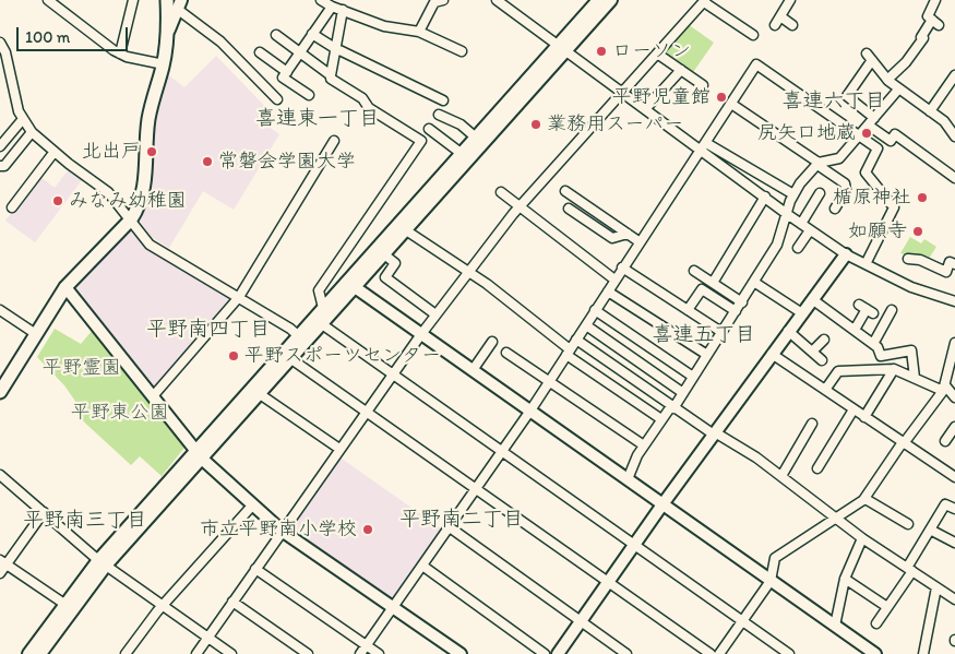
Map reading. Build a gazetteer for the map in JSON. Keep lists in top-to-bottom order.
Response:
{
  "districts": [
    "喜連六丁目",
    "喜連東一丁目",
    "平野南四丁目",
    "喜連五丁目",
    "平野南二丁目",
    "平野南三丁目"
  ],
  "parks": ["平野霊園", "平野東公園"],
  "places": [
    "ローソン",
    "平野児童館",
    "業務用スーパー",
    "尻矢口地蔵",
    "北出戸",
    "常磐会学園大学",
    "楯原神社",
    "みなみ幼稚園",
    "如願寺",
    "平野スポーツセンター",
    "市立平野南小学校"
  ],
  "scale_bar": "100 m"
}
